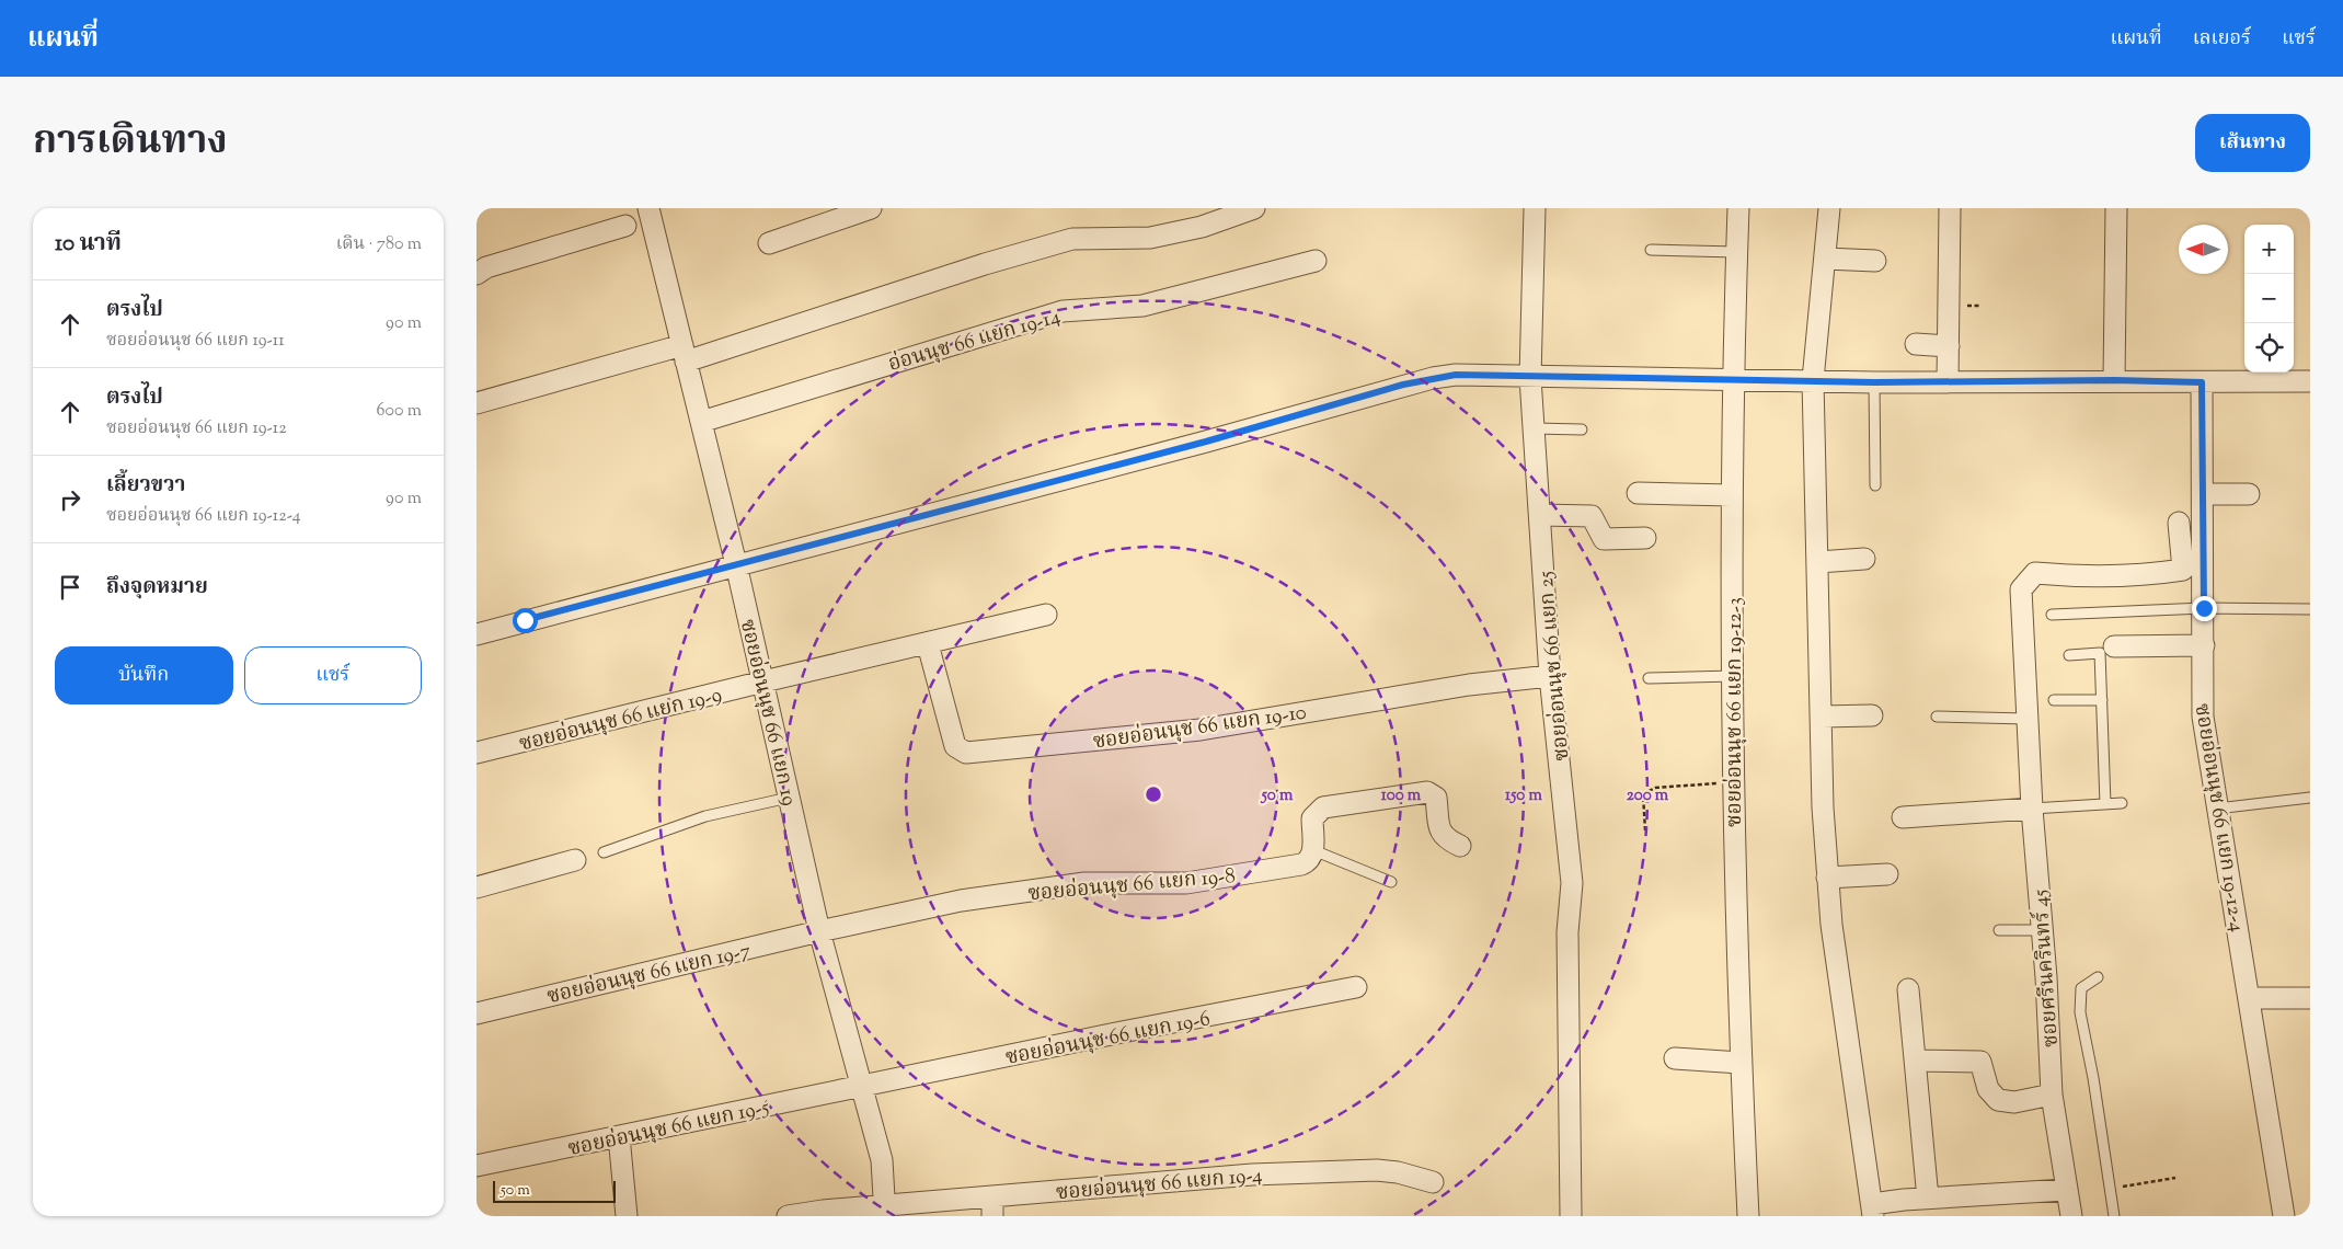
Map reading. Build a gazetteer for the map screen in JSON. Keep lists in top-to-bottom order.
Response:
{
  "streets": {
    "street": [
      "อ่อนนุช 66 แยก 19-14",
      "ซอยอ่อนนุช 66 แยก 25",
      "ซอยอ่อนนุช 66 แยก 19",
      "ซอยอ่อนนุช 66 แยก 19-12-3",
      "ซอยอ่อนนุช 66 แยก 19-9",
      "ซอยอ่อนนุช 66 แยก 19-10",
      "ซอยอ่อนนุช 66 แยก 19-12-4",
      "ซอยอ่อนนุช 66 แยก 19-8",
      "ซอยศรีนครินทร์ 45",
      "ซอยอ่อนนุช 66 แยก 19-7",
      "ซอยอ่อนนุช 66 แยก 19-6",
      "ซอยอ่อนนุช 66 แยก 19-5",
      "ซอยอ่อนนุช 66 แยก 19-4"
    ]
  },
  "crossings": [
    ["อ่อนนุช 66 แยก 19-14", "ซอยอ่อนนุช 66 แยก 19"],
    ["ซอยอ่อนนุช 66 แยก 25", "ซอยอ่อนนุช 66 แยก 19-10"],
    ["ซอยอ่อนนุช 66 แยก 19", "ซอยอ่อนนุช 66 แยก 19-9"],
    ["ซอยอ่อนนุช 66 แยก 19", "ซอยอ่อนนุช 66 แยก 19-8"],
    ["ซอยอ่อนนุช 66 แยก 19", "ซอยอ่อนนุช 66 แยก 19-7"],
    ["ซอยอ่อนนุช 66 แยก 19", "ซอยอ่อนนุช 66 แยก 19-6"],
    ["ซอยอ่อนนุช 66 แยก 19", "ซอยอ่อนนุช 66 แยก 19-5"],
    ["ซอยอ่อนนุช 66 แยก 19", "ซอยอ่อนนุช 66 แยก 19-4"],
    ["ซอยอ่อนนุช 66 แยก 19-8", "ซอยอ่อนนุช 66 แยก 19-7"],
    ["ซอยอ่อนนุช 66 แยก 19-6", "ซอยอ่อนนุช 66 แยก 19-5"]
  ],
  "scale_bar": "50 m",
  "north": "left",
  "page": {
    "header": "แผนที่",
    "nav": ["แผนที่", "เลเยอร์", "แชร์"],
    "title": "การเดินทาง",
    "buttons": [
      "เส้นทาง",
      ["บันทึก", "แชร์"]
    ],
    "heading": ["10 นาที", "เดิน · 780 m"],
    "map_buttons": ["+", "−"],
    "list": [
      ["ตรงไป", "ซอยอ่อนนุช 66 แยก 19-11", "90 m"],
      ["ตรงไป", "ซอยอ่อนนุช 66 แยก 19-12", "600 m"],
      ["เลี้ยวขวา", "ซอยอ่อนนุช 66 แยก 19-12-4", "90 m"],
      "ถึงจุดหมาย"
    ],
    "scale": "50 m"
  },
  "rings": [
    "50 m",
    "100 m",
    "150 m",
    "200 m"
  ]
}
